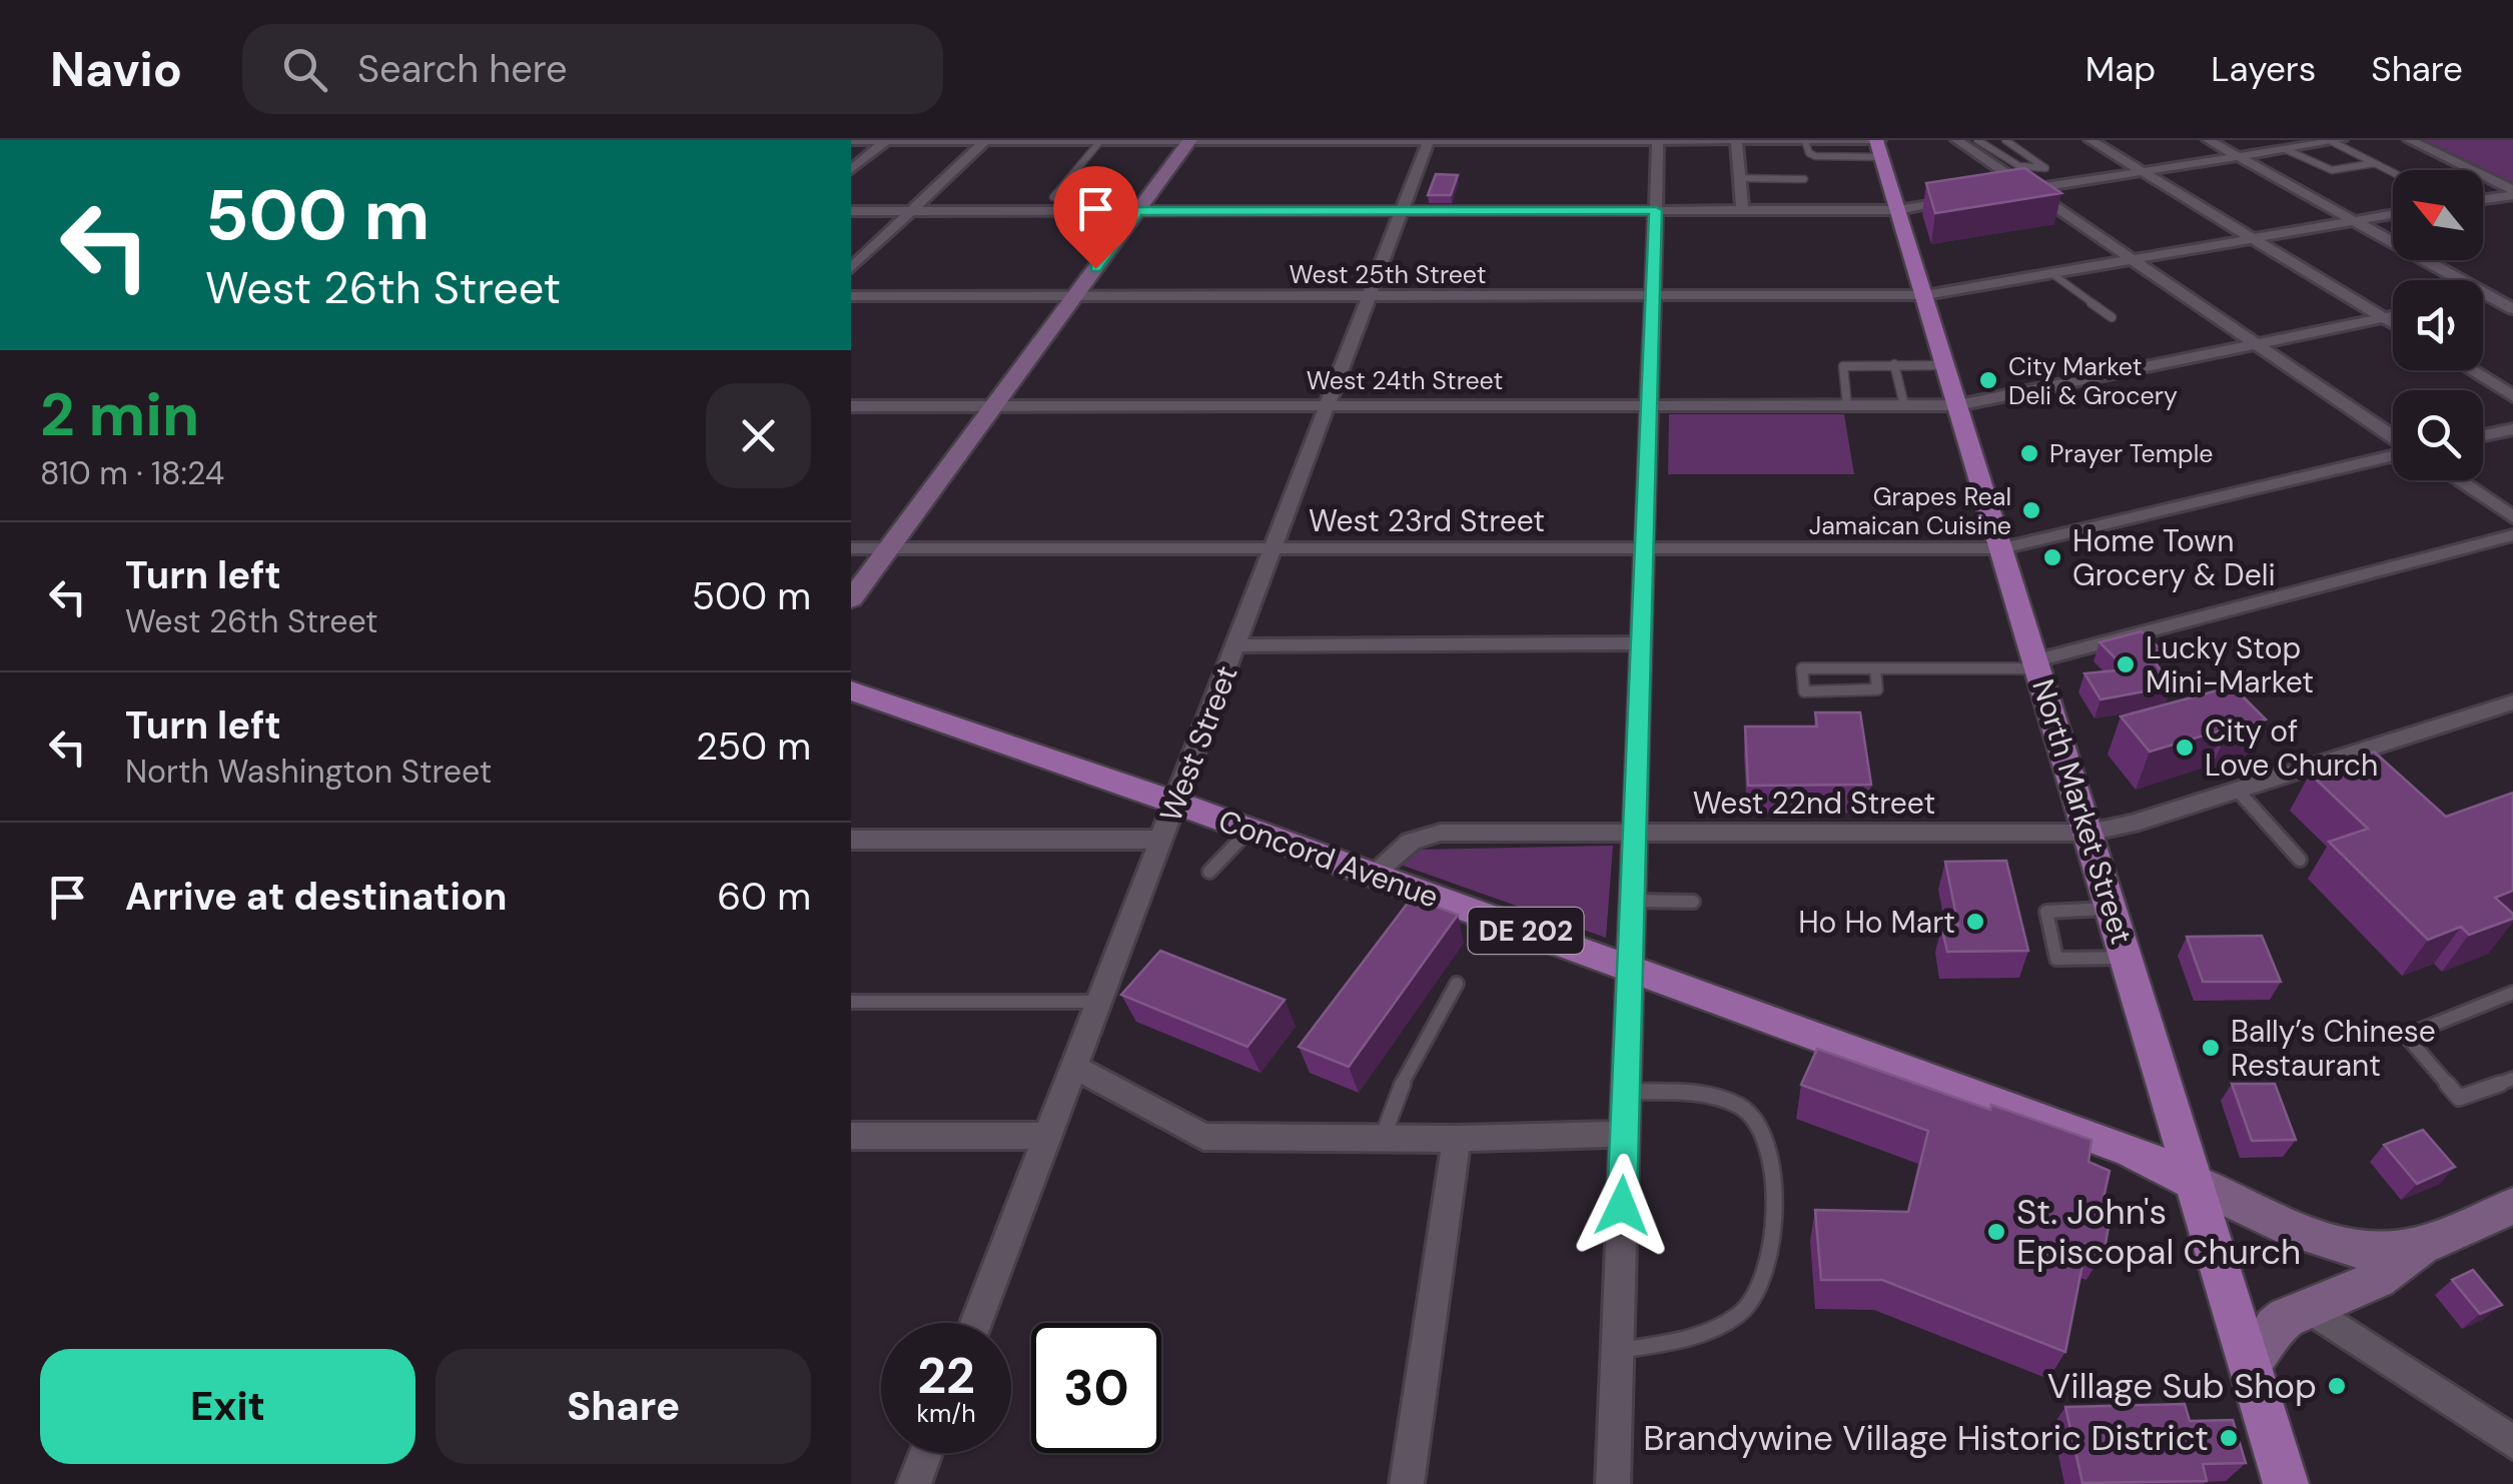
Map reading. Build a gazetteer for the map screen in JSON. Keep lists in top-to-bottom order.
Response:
{
  "streets": {
    "main road": ["North Market Street", "Concord Avenue", "DE 202"],
    "street": [
      "West 25th Street",
      "West 24th Street",
      "West 23rd Street",
      "West Street",
      "West 22nd Street"
    ]
  },
  "crossings": [
    ["West 25th Street", "West Street"],
    ["West 25th Street", "North Market Street"],
    ["West 24th Street", "West Street"],
    ["West 24th Street", "North Market Street"],
    ["West 23rd Street", "West Street"],
    ["West 23rd Street", "North Market Street"],
    ["West Street", "Concord Avenue"],
    ["West 22nd Street", "North Market Street"],
    ["West 22nd Street", "Concord Avenue"],
    ["North Market Street", "Concord Avenue"]
  ],
  "places": [
    "City Market Deli & Grocery",
    "Prayer Temple",
    "Grapes Real Jamaican Cuisine",
    "Home Town Grocery & Deli",
    "Lucky Stop Mini-Market",
    "City of Love Church",
    "Ho Ho Mart",
    "Bally’s Chinese Restaurant",
    "St. John's Episcopal Church",
    "Village Sub Shop",
    "Brandywine Village Historic District"
  ],
  "north": "top left",
  "page": {
    "header": "Navio",
    "search": "Search here",
    "nav": ["Map", "Layers", "Share"],
    "turn": ["500 m", "West 26th Street"],
    "heading": ["2 min", "810 m · 18:24"],
    "list": [
      {
        "name": "Turn left",
        "note": "West 26th Street",
        "value": "500 m"
      },
      {
        "name": "Turn left",
        "note": "North Washington Street",
        "value": "250 m"
      },
      {
        "name": "Arrive at destination",
        "value": "60 m"
      }
    ],
    "speed": "22 km/h",
    "limit": "30",
    "buttons": ["Exit", "Share"]
  }
}
